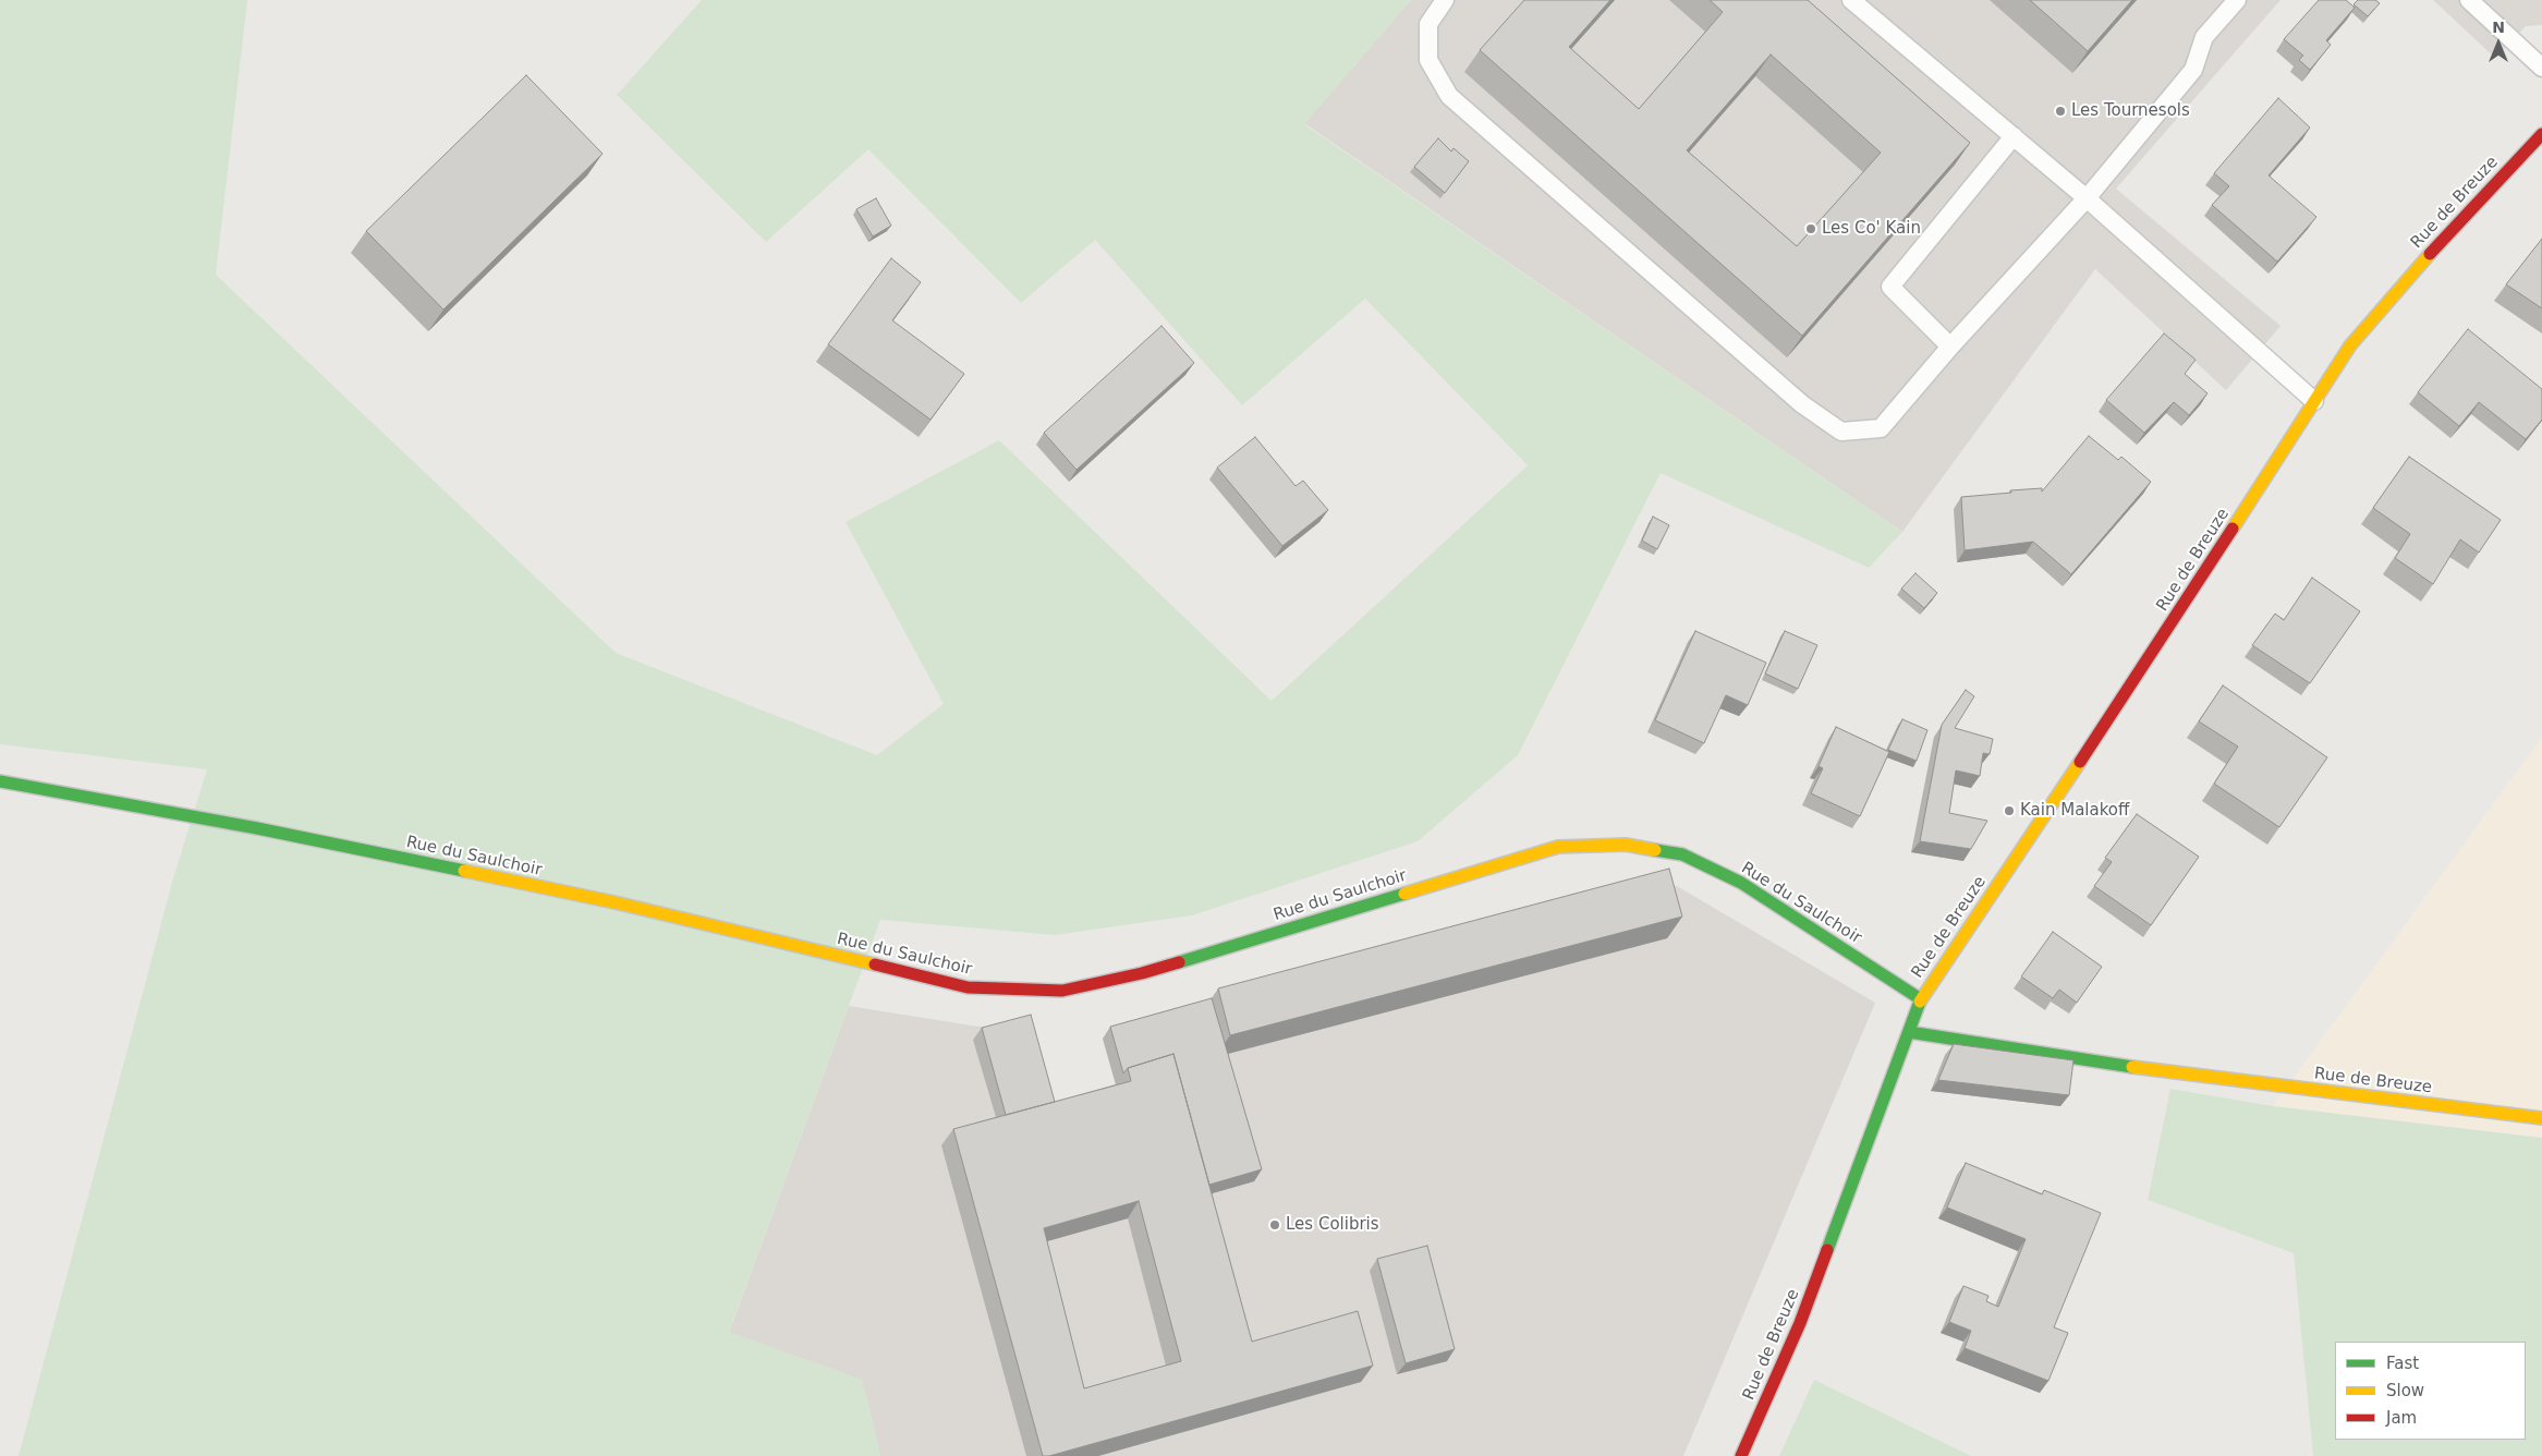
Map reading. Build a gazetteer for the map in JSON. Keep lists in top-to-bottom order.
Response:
{
  "streets": {
    "street": ["Rue de Breuze", "Rue du Saulchoir"]
  },
  "crossings": [
    ["Rue de Breuze", "Rue du Saulchoir"]
  ],
  "places": [
    "Les Tournesols",
    "Les Co' Kain",
    "Kain Malakoff",
    "Les Colibris"
  ],
  "legend": ["Fast", "Slow", "Jam"],
  "north": "top"
}
